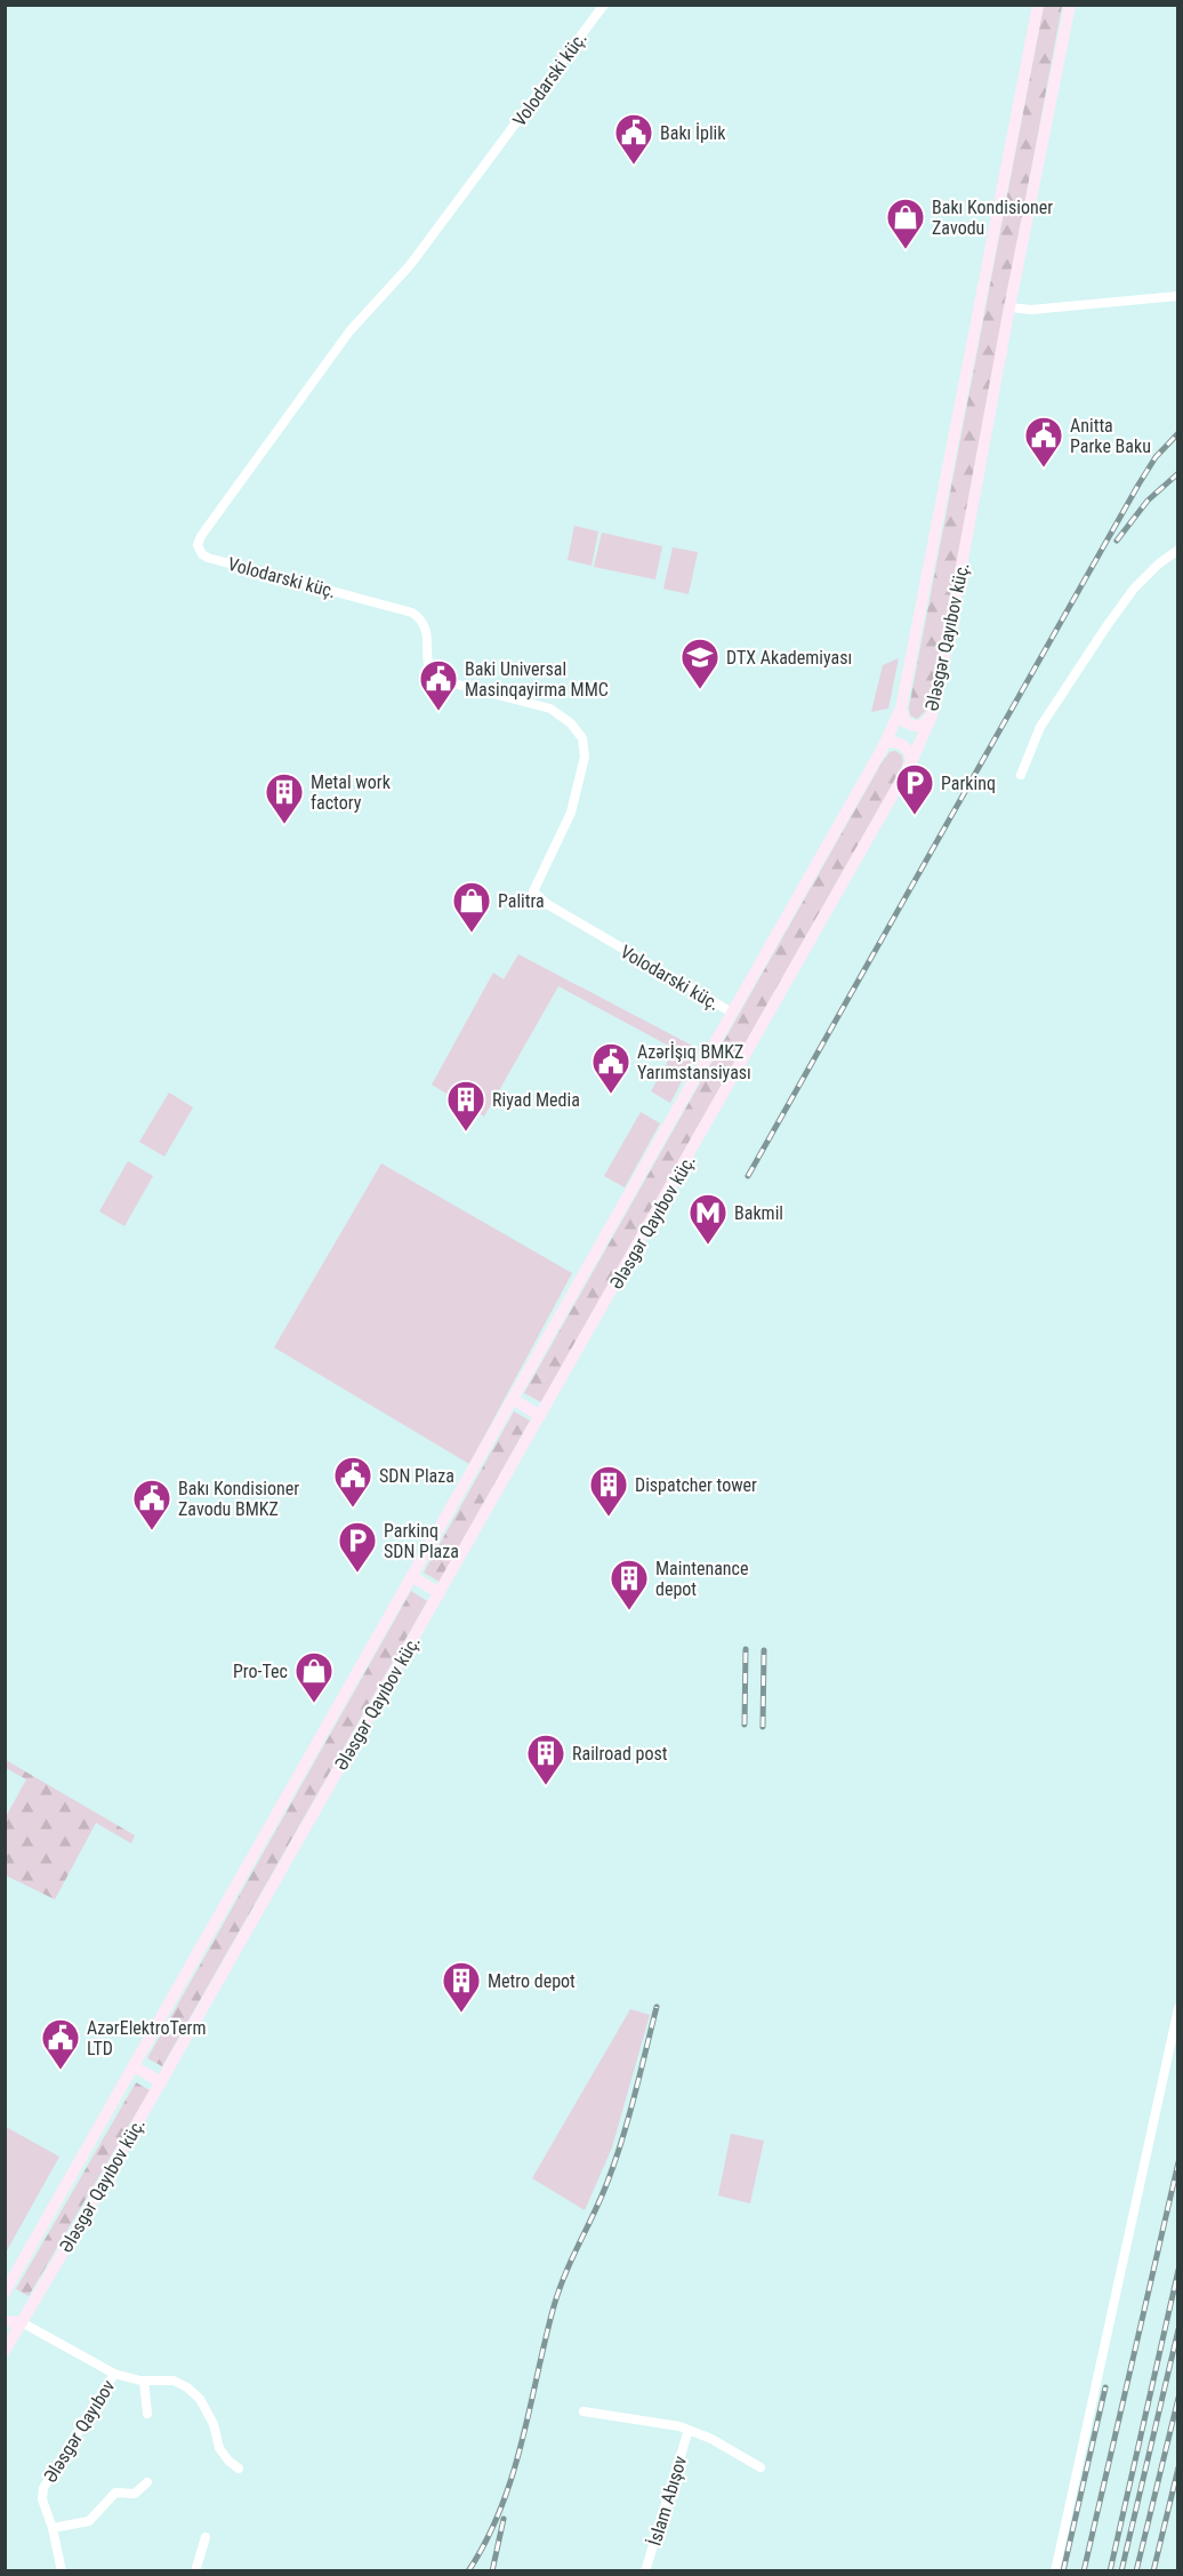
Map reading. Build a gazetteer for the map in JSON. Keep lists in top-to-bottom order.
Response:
{
  "streets": {
    "main road": ["Ələsgər Qayıbov küç."],
    "street": ["Volodarski küç.", "Ələsgər Qayıbov", "İslam Abışov"]
  },
  "crossings": [
    ["Volodarski küç.", "Ələsgər Qayıbov küç."],
    ["Ələsgər Qayıbov küç.", "Ələsgər Qayıbov"]
  ],
  "places": {
    "public building": [
      "Bakı İplik",
      "Anitta Parke Baku",
      "Baki Universal Masinqayirma MMC",
      "Azərİşıq BMKZ Yarımstansiyası",
      "SDN Plaza",
      "Bakı Kondisioner Zavodu BMKZ",
      "AzərElektroTerm LTD"
    ],
    "shop": ["Bakı Kondisioner Zavodu", "Palitra", "Pro-Tec"],
    "school or university": ["DTX Akademiyası"],
    "parking": ["Parkinq", "Parkinq SDN Plaza"],
    "building": [
      "Metal work factory",
      "Riyad Media",
      "Dispatcher tower",
      "Maintenance depot",
      "Railroad post",
      "Metro depot"
    ],
    "metro station": ["Bakmil"]
  }
}
